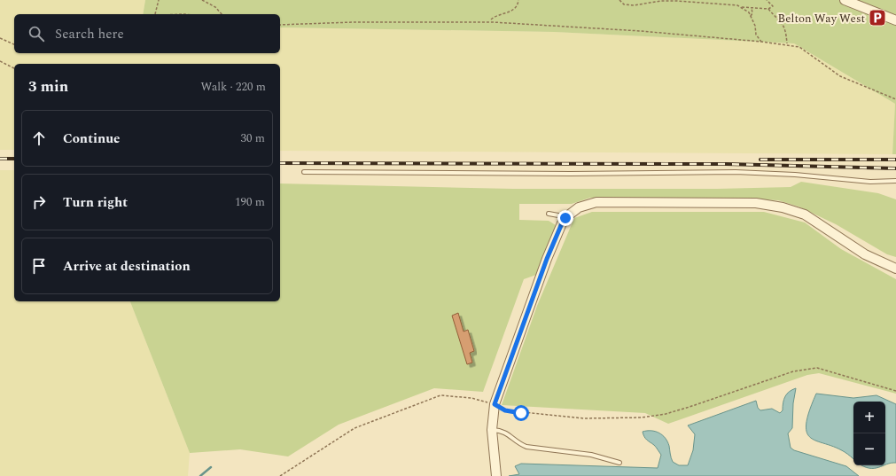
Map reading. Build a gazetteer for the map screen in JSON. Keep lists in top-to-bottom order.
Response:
{
  "places": {
    "parking": ["Belton Way West"]
  },
  "page": {
    "search": "Search here",
    "heading": ["3 min", "Walk · 220 m"],
    "list": [
      ["Continue", "30 m"],
      ["Turn right", "190 m"],
      "Arrive at destination"
    ],
    "map_buttons": ["+", "−"]
  }
}
